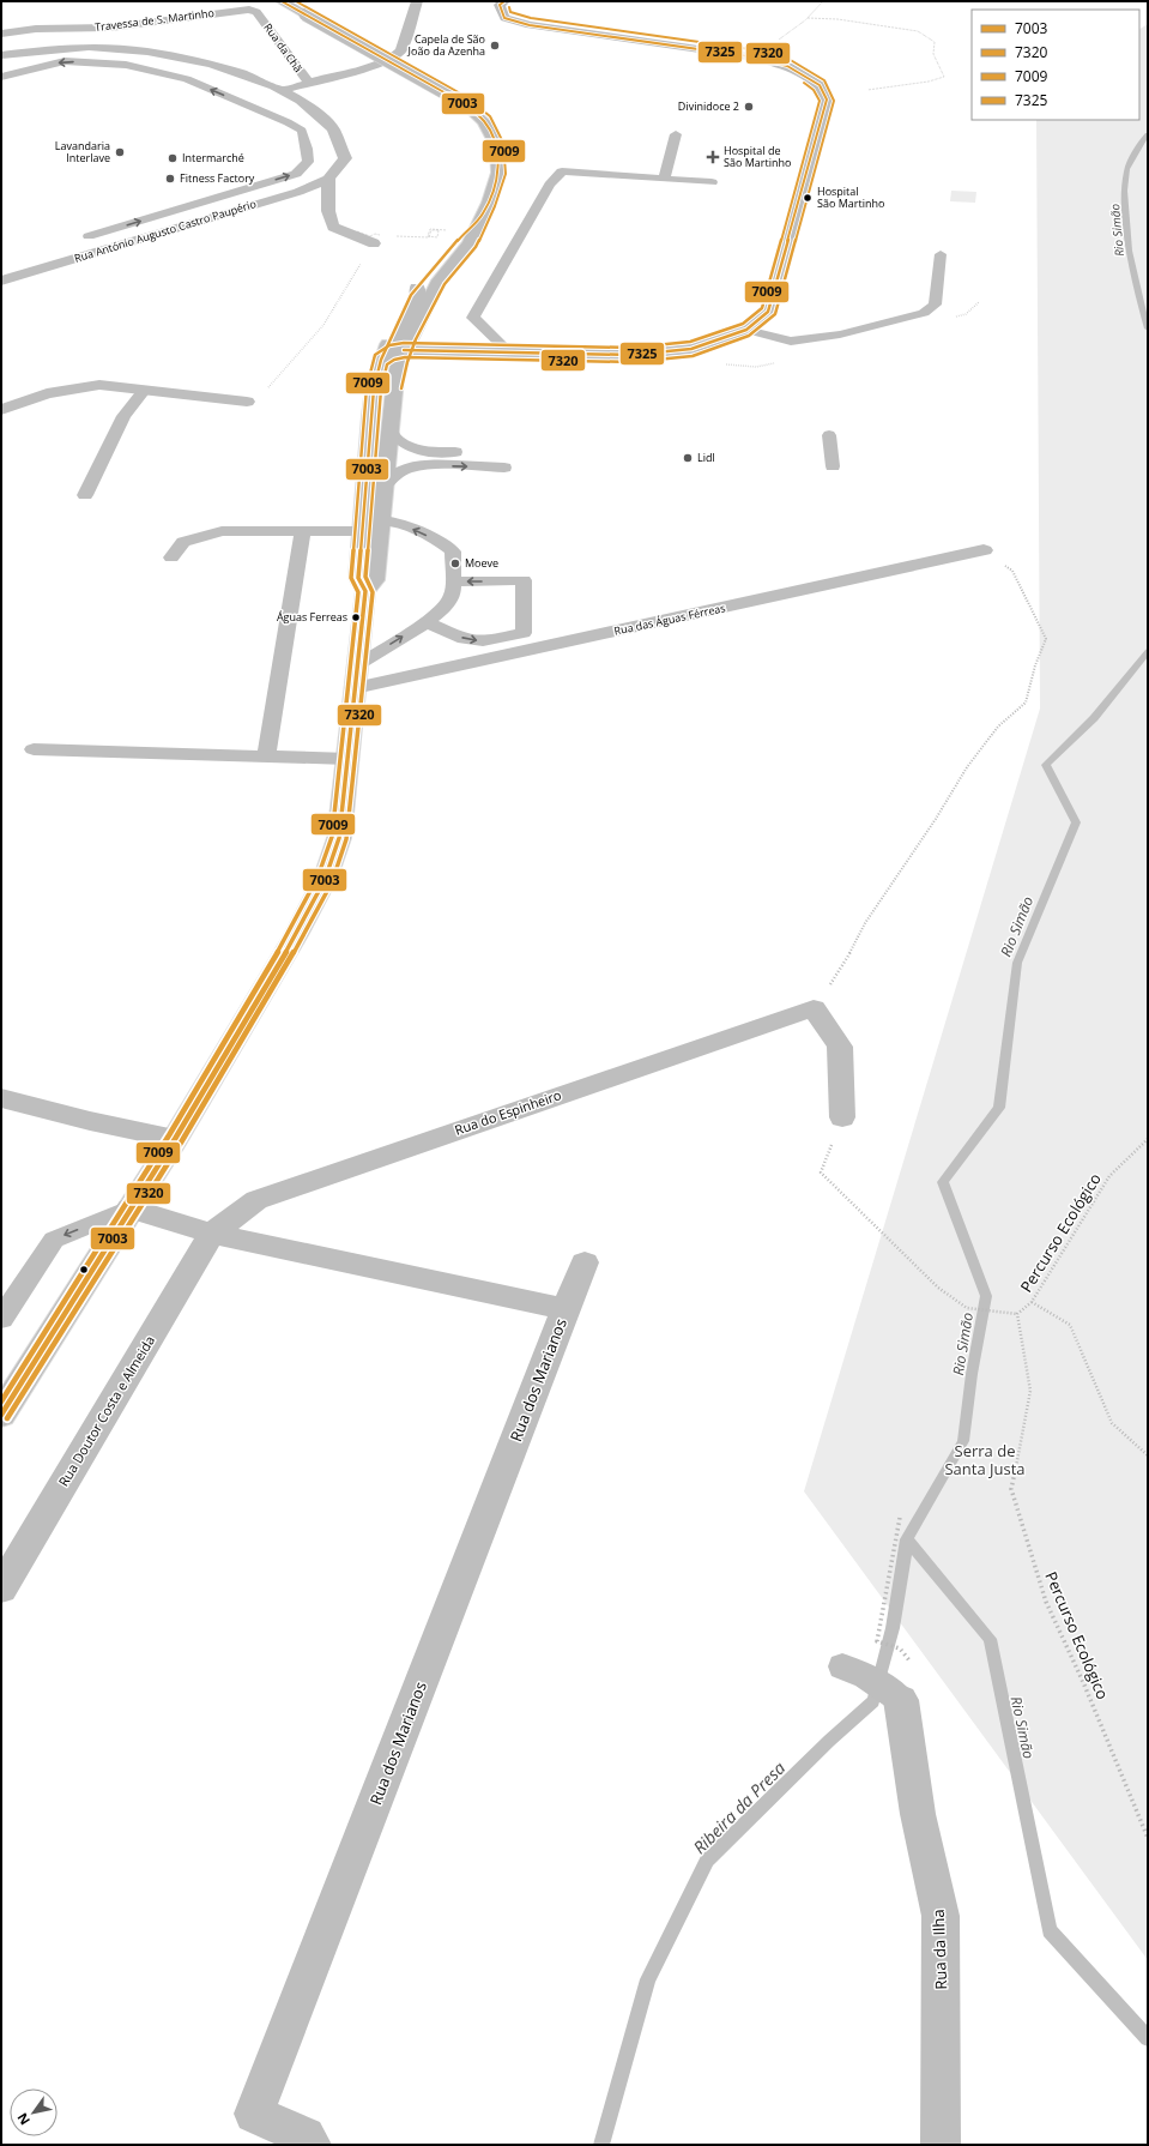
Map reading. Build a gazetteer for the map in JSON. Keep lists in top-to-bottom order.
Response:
{
  "streets": {
    "street": [
      "Travessa de S. Martinho",
      "Rua da Chã",
      "Rua António Augusto Castro Paupério",
      "Rua das Águas Férreas",
      "Rua do Espinheiro",
      "Rua dos Marianos",
      "Rua Doutor Costa e Almeida",
      "Rua da Ilha"
    ],
    "path": ["Percurso Ecológico"]
  },
  "crossings": [
    ["Travessa de S. Martinho", "Rua da Chã"],
    ["Rua da Chã", "Rua António Augusto Castro Paupério"],
    ["Rua do Espinheiro", "Rua dos Marianos"],
    ["Rua do Espinheiro", "Rua Doutor Costa e Almeida"],
    ["Rua dos Marianos", "Rua Doutor Costa e Almeida"]
  ],
  "water": ["Rio Simão", "Ribeira da Presa"],
  "parks": ["Serra de Santa Justa"],
  "places": {
    "other": [
      "Capela de São João da Azenha",
      "Divinidoce 2",
      "Lavandaria Interlave",
      "Intermarché",
      "Fitness Factory",
      "Hospital São Martinho",
      "Lidl",
      "Moeve",
      "Águas Ferreas"
    ],
    "health": ["Hospital de São Martinho"]
  },
  "lines": [
    "transit line 7003",
    "transit line 7009",
    "transit line 7325",
    "transit line 7320"
  ],
  "legend": [
    "7003",
    "7320",
    "7009",
    "7325"
  ],
  "north": "bottom left"
}
